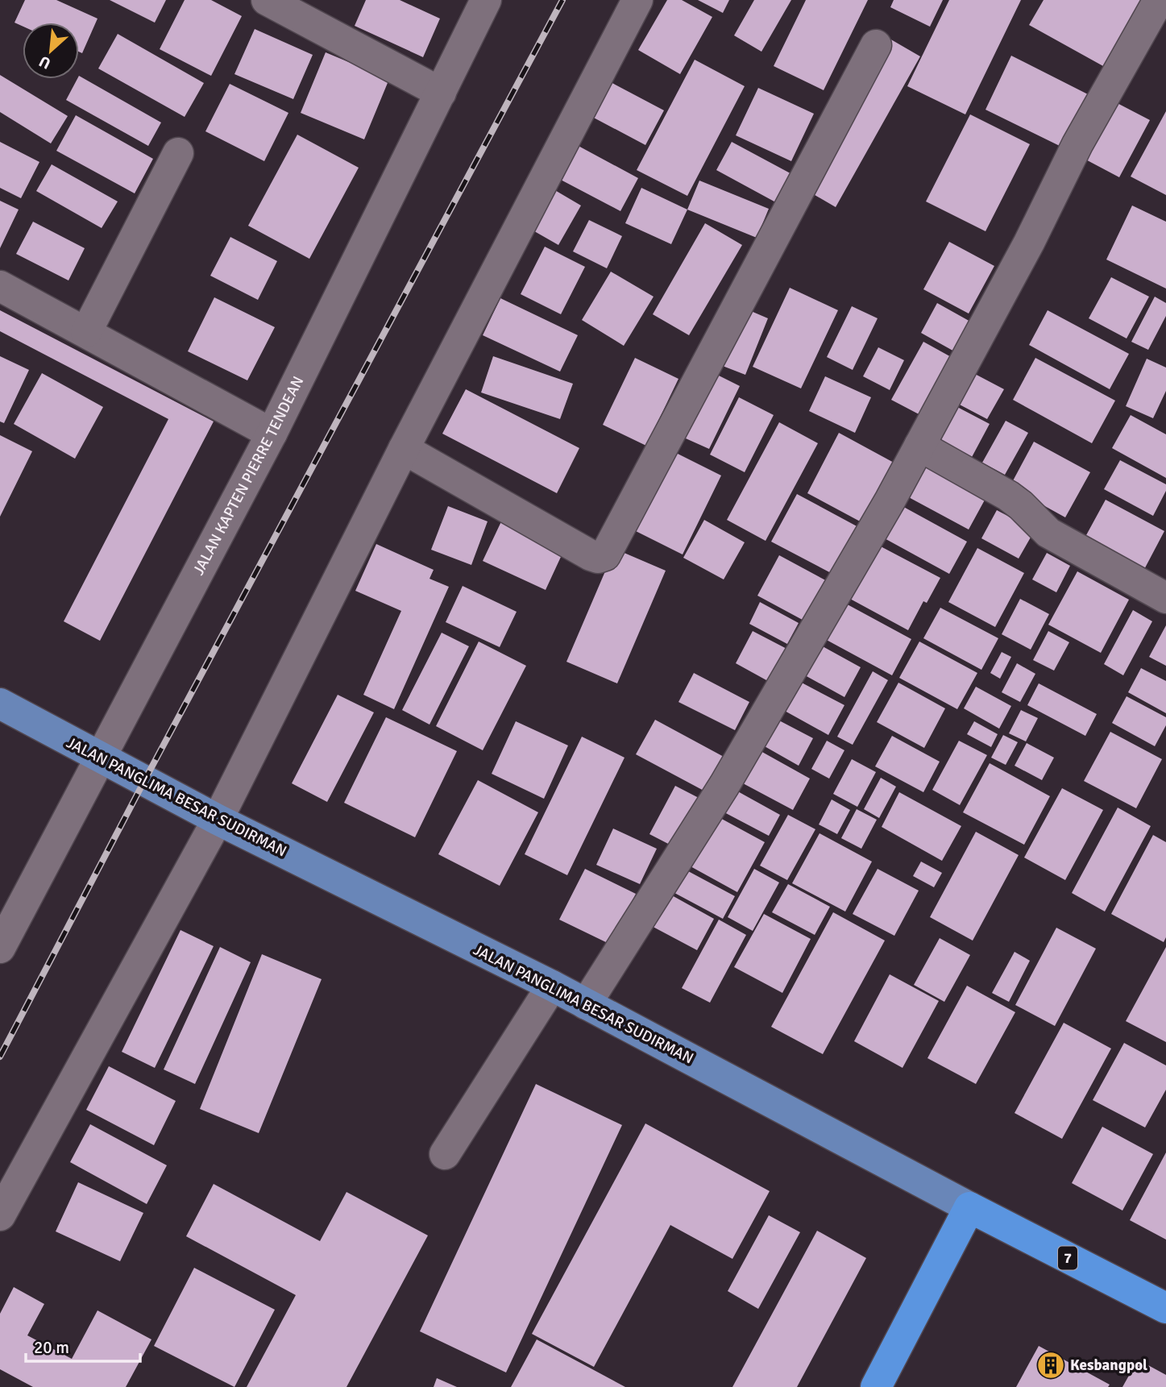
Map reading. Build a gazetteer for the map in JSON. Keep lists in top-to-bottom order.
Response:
{
  "streets": {
    "highway": ["JALAN PANGLIMA BESAR SUDIRMAN", "7"],
    "street": ["JALAN KAPTEN PIERRE TENDEAN"]
  },
  "crossings": [
    ["JALAN KAPTEN PIERRE TENDEAN", "JALAN PANGLIMA BESAR SUDIRMAN"]
  ],
  "places": {
    "building": ["Kesbangpol"]
  },
  "scale_bar": "20 m",
  "north": "bottom left"
}
